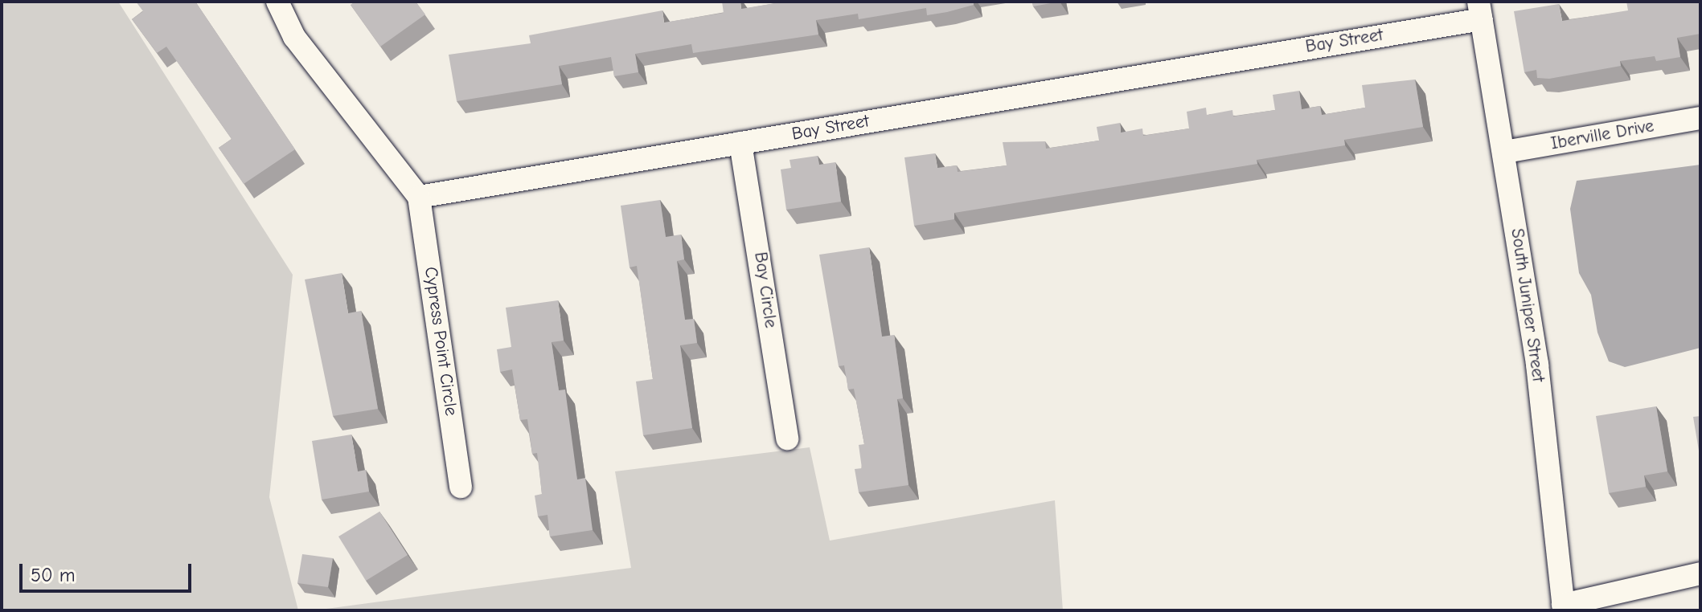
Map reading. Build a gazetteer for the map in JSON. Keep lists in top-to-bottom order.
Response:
{
  "streets": {
    "street": [
      "Bay Street",
      "Iberville Drive",
      "Bay Circle",
      "South Juniper Street",
      "Cypress Point Circle"
    ]
  },
  "crossings": [
    ["Bay Street", "Bay Circle"],
    ["Bay Street", "South Juniper Street"],
    ["Bay Street", "Cypress Point Circle"],
    ["Iberville Drive", "South Juniper Street"]
  ],
  "scale_bar": "50 m"
}
